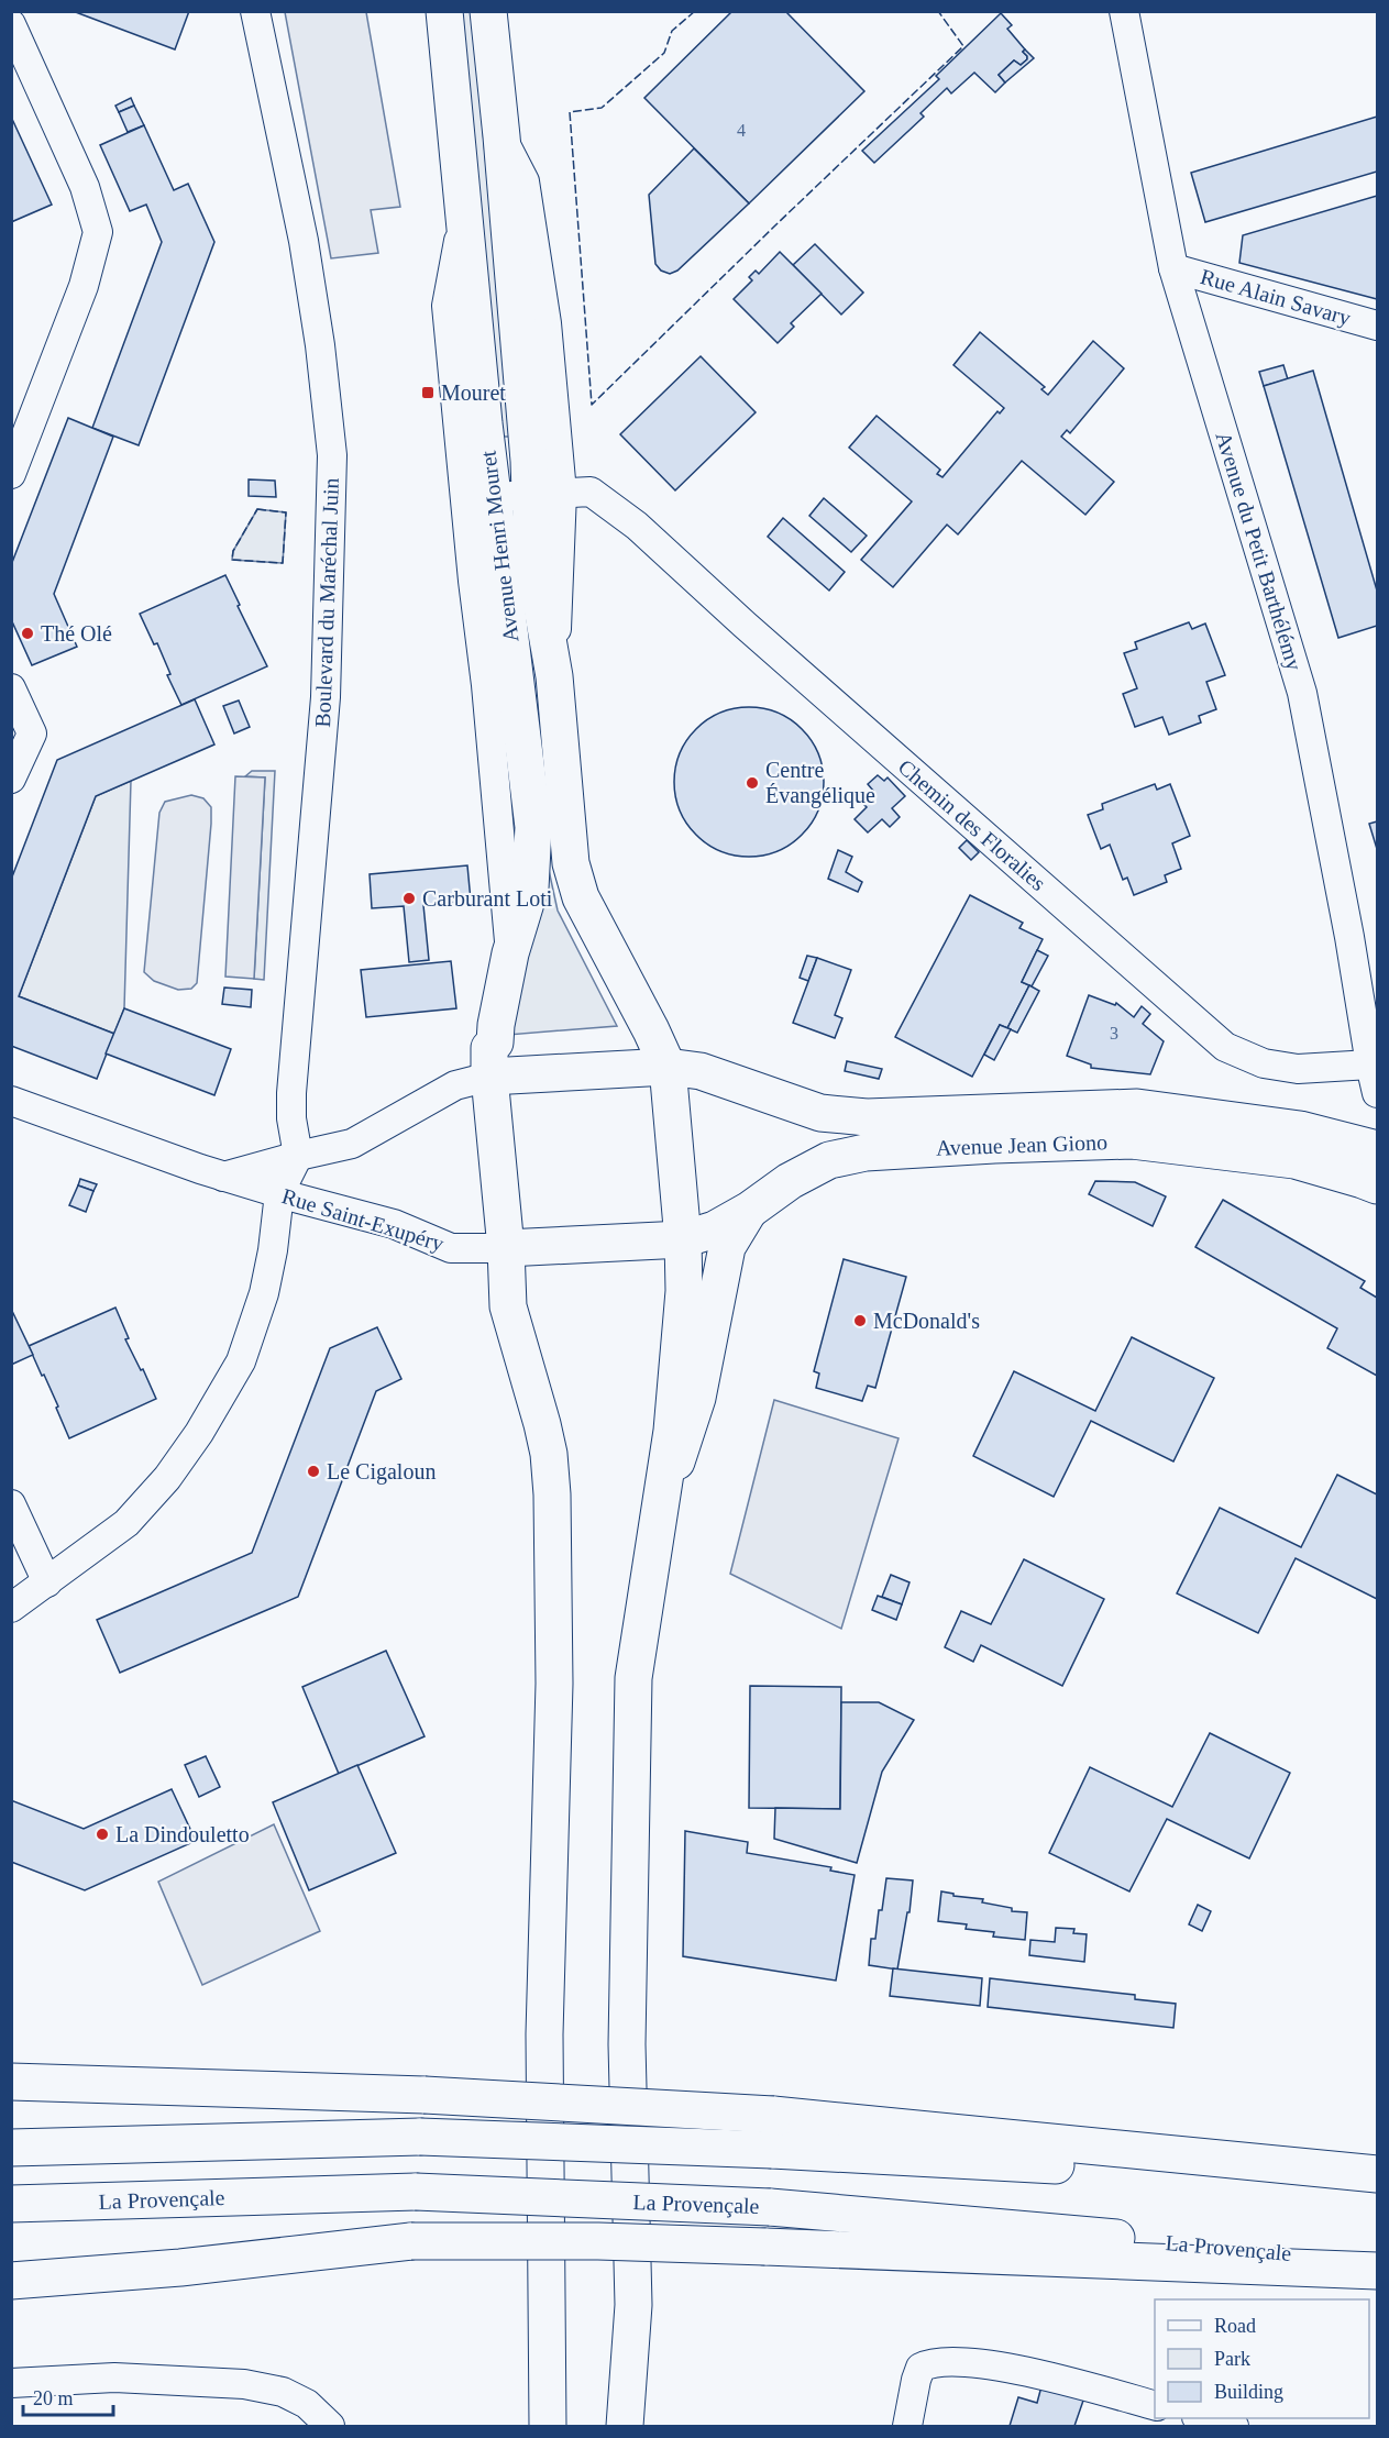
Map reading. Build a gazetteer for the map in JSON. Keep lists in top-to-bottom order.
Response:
{
  "streets": {
    "main road": ["Avenue Henri Mouret", "Avenue Jean Giono", "La Provençale"],
    "street": [
      "Rue Alain Savary",
      "Avenue du Petit Barthélémy",
      "Boulevard du Maréchal Juin",
      "Chemin des Floralies",
      "Rue Saint-Exupéry"
    ]
  },
  "crossings": [
    ["Rue Alain Savary", "Avenue du Petit Barthélémy"],
    ["Avenue Henri Mouret", "Chemin des Floralies"],
    ["Avenue Henri Mouret", "Avenue Jean Giono"],
    ["Avenue Henri Mouret", "Rue Saint-Exupéry"],
    ["Avenue du Petit Barthélémy", "Chemin des Floralies"],
    ["Boulevard du Maréchal Juin", "Rue Saint-Exupéry"],
    ["Avenue Jean Giono", "Rue Saint-Exupéry"]
  ],
  "places": {
    "transit": ["Mouret"],
    "other": [
      "Thé Olé",
      "Centre Évangélique",
      "Carburant Loti",
      "McDonald's",
      "Le Cigaloun",
      "La Dindouletto"
    ]
  },
  "house_numbers": ["4", "3"],
  "legend": ["Road", "Park", "Building"],
  "scale_bar": "20 m"
}
